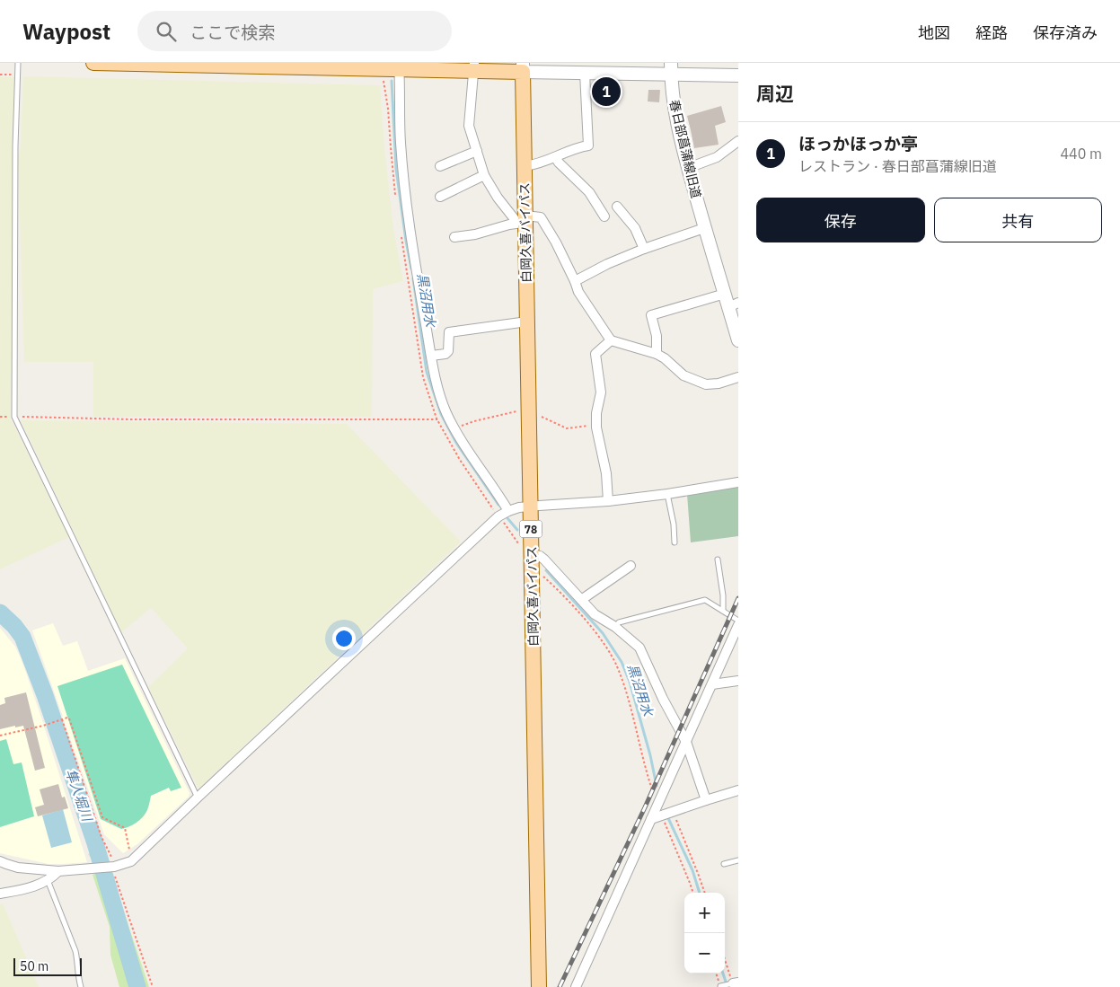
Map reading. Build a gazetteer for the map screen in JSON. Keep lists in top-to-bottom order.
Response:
{
  "streets": {
    "main road": ["白岡久喜バイパス", "78"],
    "street": ["春日部菖蒲線旧道"]
  },
  "water": ["黒沼用水", "隼人堀川"],
  "scale_bar": "50 m",
  "page": {
    "header": "Waypost",
    "search": "ここで検索",
    "nav": ["地図", "経路", "保存済み"],
    "heading": "周辺",
    "pins": "1",
    "list": [
      {
        "mark": "1",
        "name": "ほっかほっか亭",
        "note": "レストラン · 春日部菖蒲線旧道",
        "value": "440 m"
      }
    ],
    "buttons": ["保存", "共有"],
    "map_buttons": ["+", "−"],
    "scale": "50 m"
  }
}
